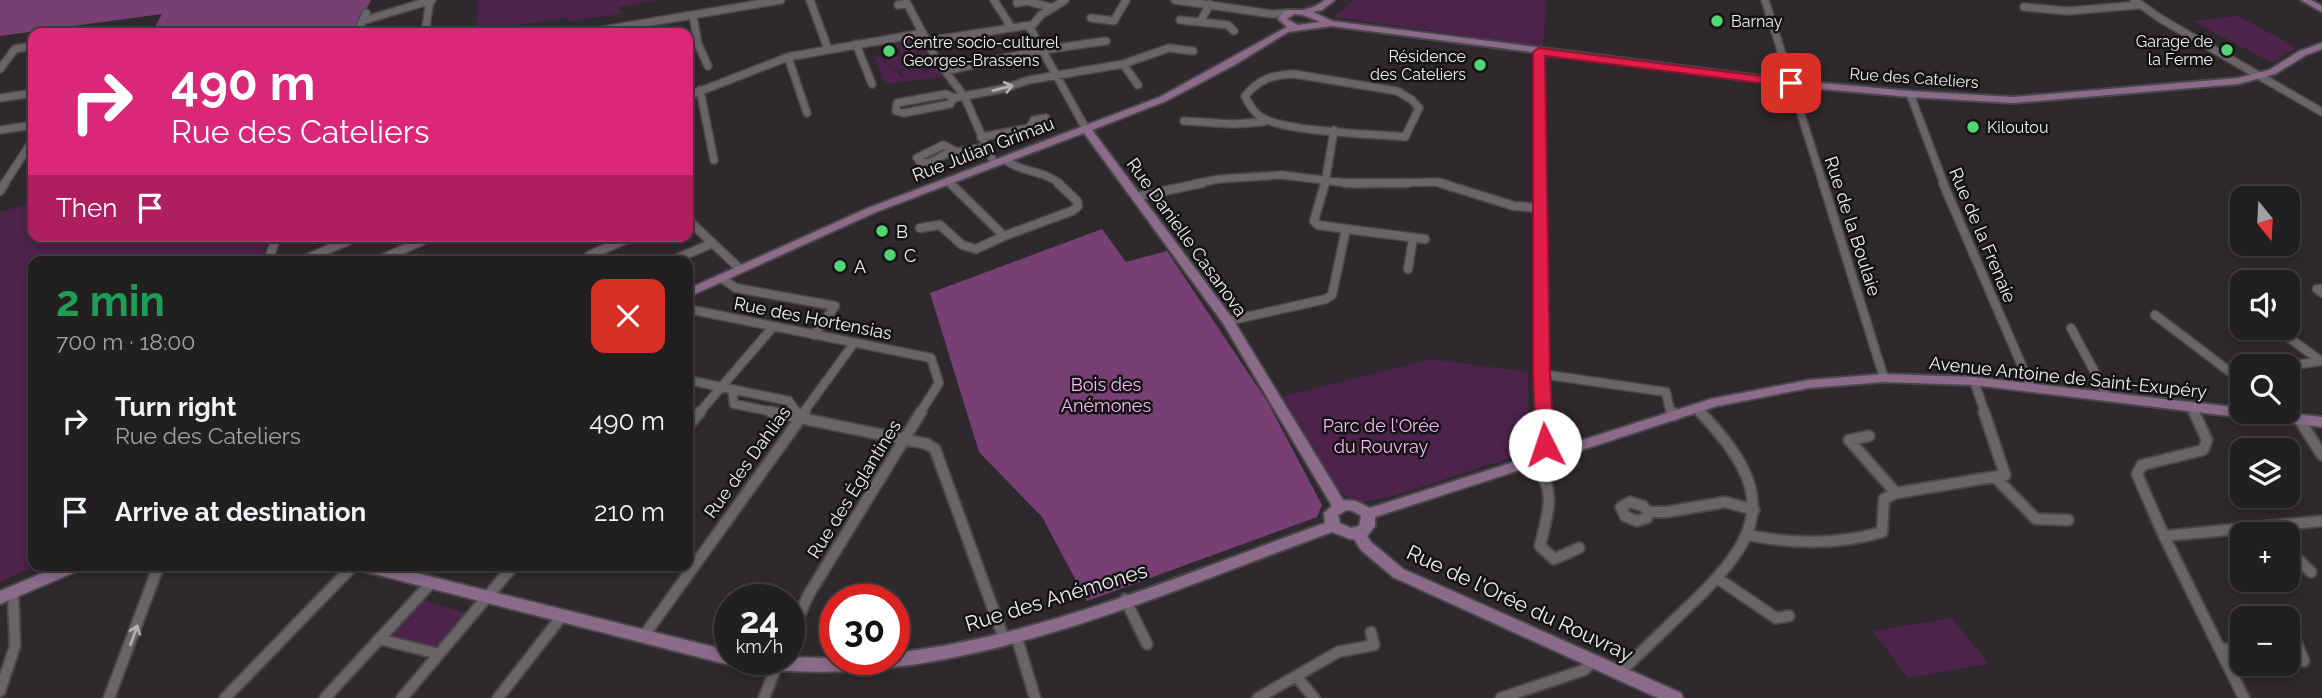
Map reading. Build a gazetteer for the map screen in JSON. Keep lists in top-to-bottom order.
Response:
{
  "streets": {
    "street": [
      "Rue des Cateliers",
      "Rue Julian Grimau",
      "Rue de la Boulaie",
      "Rue de la Frenaie",
      "Rue Danielle Casanova",
      "Rue des Hortensias",
      "Avenue Antoine de Saint-Exupéry",
      "Rue des Dahlias",
      "Rue des Églantines",
      "Rue des Anémones",
      "Rue de l'Orée du Rouvray"
    ]
  },
  "crossings": [
    ["Rue des Cateliers", "Rue Julian Grimau"],
    ["Rue des Cateliers", "Rue de la Boulaie"],
    ["Rue des Cateliers", "Rue de la Frenaie"],
    ["Rue Julian Grimau", "Rue Danielle Casanova"],
    ["Rue de la Boulaie", "Avenue Antoine de Saint-Exupéry"],
    ["Rue de la Frenaie", "Avenue Antoine de Saint-Exupéry"],
    ["Rue Danielle Casanova", "Avenue Antoine de Saint-Exupéry"],
    ["Rue Danielle Casanova", "Rue des Anémones"],
    ["Rue Danielle Casanova", "Rue de l'Orée du Rouvray"],
    ["Rue des Hortensias", "Rue des Dahlias"],
    ["Rue des Hortensias", "Rue des Églantines"],
    ["Avenue Antoine de Saint-Exupéry", "Rue des Anémones"],
    ["Avenue Antoine de Saint-Exupéry", "Rue de l'Orée du Rouvray"],
    ["Rue des Anémones", "Rue de l'Orée du Rouvray"]
  ],
  "parks": ["Bois des Anémones", "Parc de l'Orée du Rouvray"],
  "places": [
    "Barnay",
    "Garage de la Ferme",
    "Centre socio-culturel Georges-Brassens",
    "Résidence des Cateliers",
    "Kiloutou",
    "B",
    "C",
    "A"
  ],
  "north": "bottom",
  "page": {
    "turn": ["490 m", "Rue des Cateliers"],
    "then": "Then",
    "map_buttons": ["+", "−"],
    "heading": ["2 min", "700 m · 18:00"],
    "list": [
      {
        "name": "Turn right",
        "note": "Rue des Cateliers",
        "value": "490 m"
      },
      {
        "name": "Arrive at destination",
        "value": "210 m"
      }
    ],
    "speed": "24 km/h",
    "limit": "30"
  }
}
